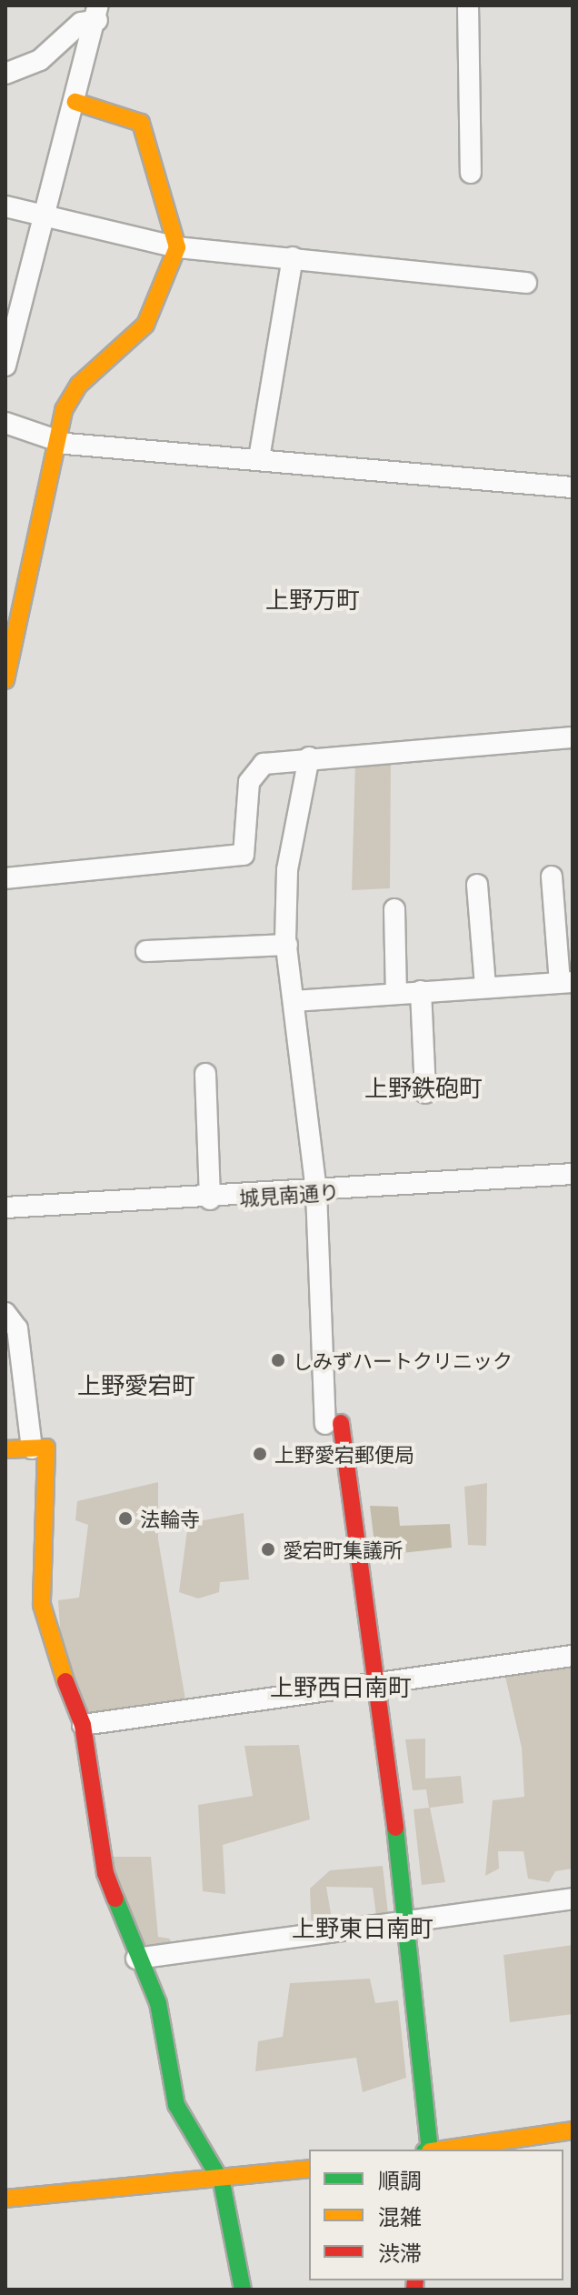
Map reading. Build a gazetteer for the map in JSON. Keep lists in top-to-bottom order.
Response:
{
  "streets": {
    "street": ["城見南通り"]
  },
  "districts": [
    "上野万町",
    "上野鉄砲町",
    "上野愛宕町",
    "上野西日南町",
    "上野東日南町"
  ],
  "places": [
    "しみずハートクリニック",
    "上野愛宕郵便局",
    "法輪寺",
    "愛宕町集議所"
  ],
  "legend": ["順調", "混雑", "渋滞"]
}
